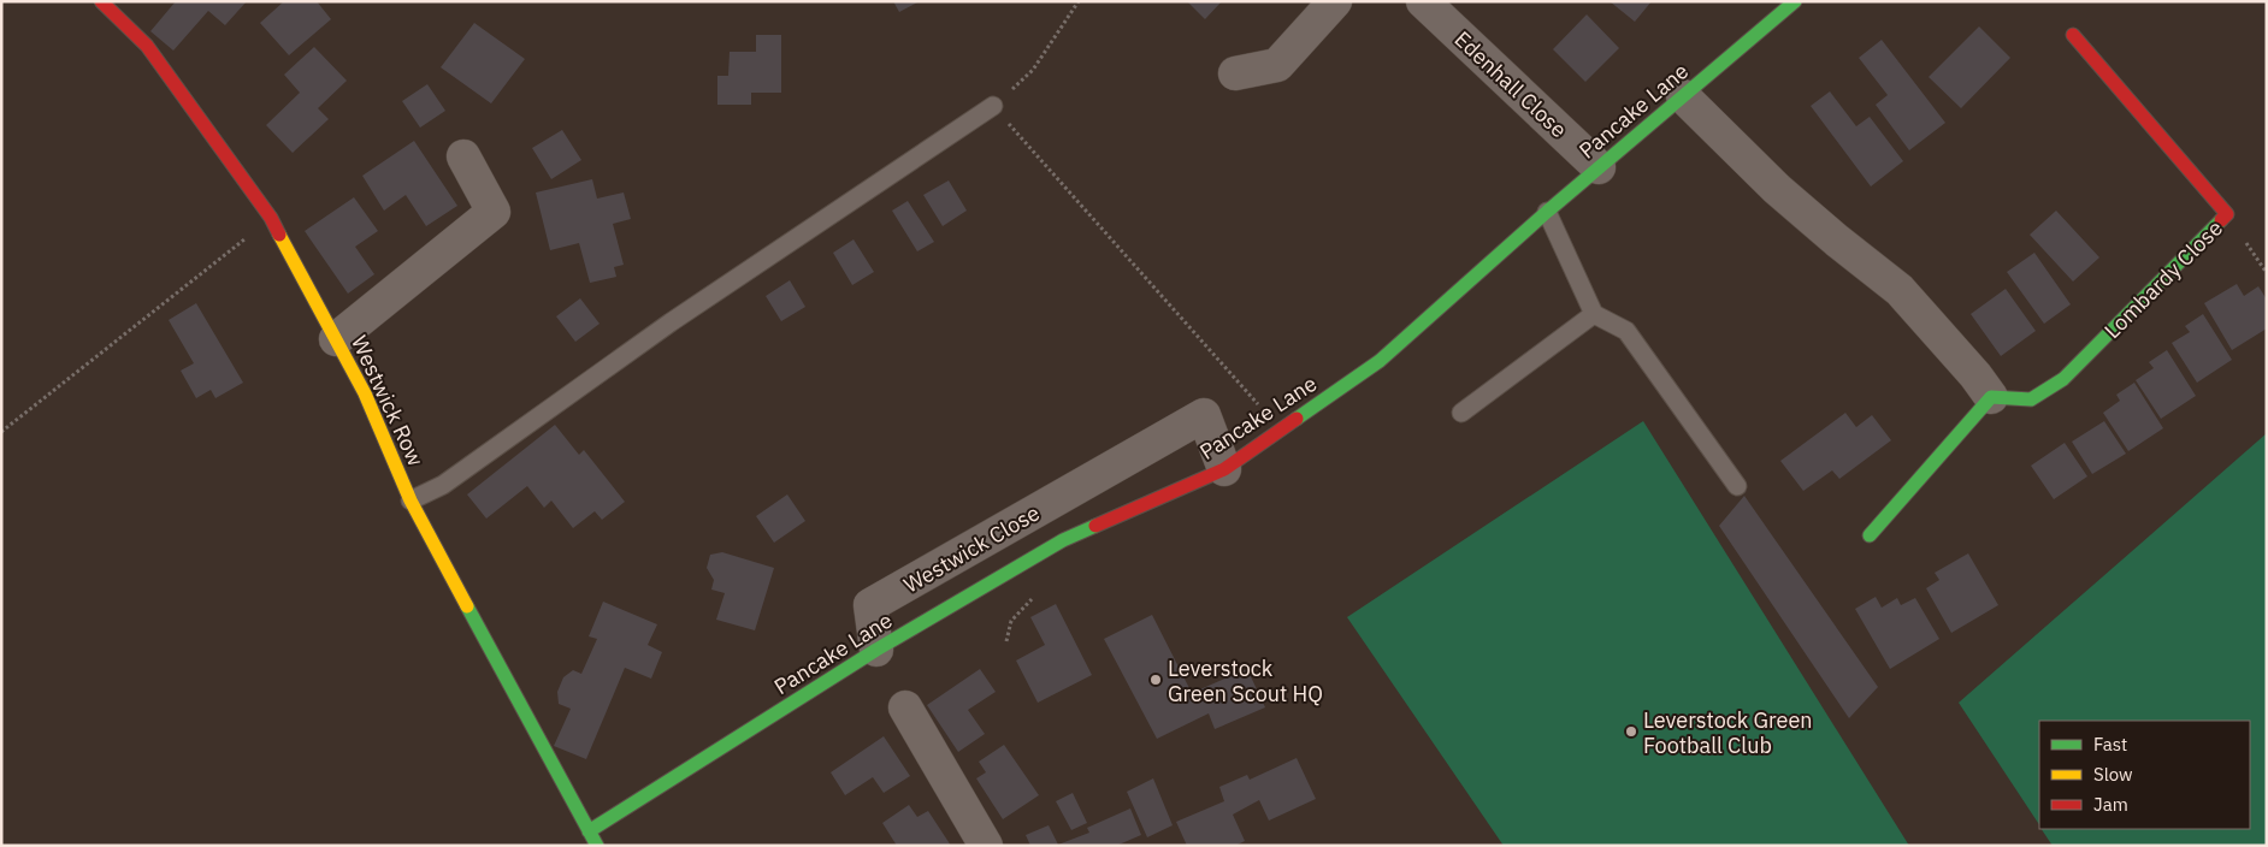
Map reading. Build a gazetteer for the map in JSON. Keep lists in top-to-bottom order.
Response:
{
  "streets": {
    "street": [
      "Edenhall Close",
      "Pancake Lane",
      "Lombardy Close",
      "Westwick Row",
      "Westwick Close"
    ]
  },
  "crossings": [
    ["Edenhall Close", "Pancake Lane"],
    ["Pancake Lane", "Westwick Row"],
    ["Pancake Lane", "Westwick Close"]
  ],
  "places": ["Leverstock Green Scout HQ", "Leverstock Green Football Club"],
  "legend": ["Fast", "Slow", "Jam"]
}
